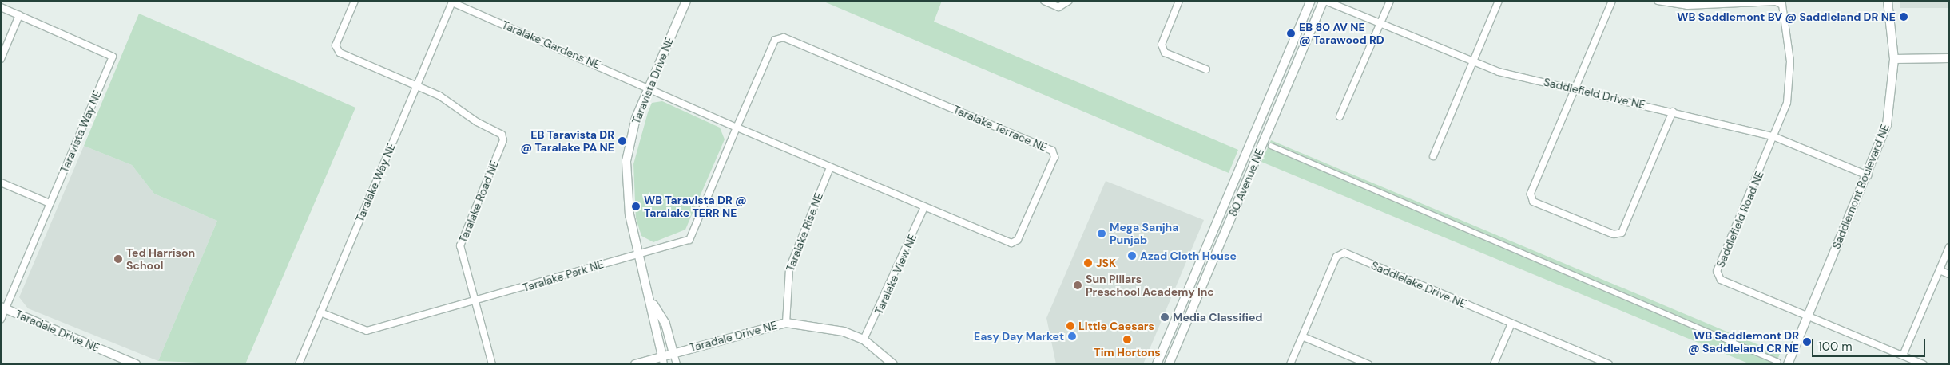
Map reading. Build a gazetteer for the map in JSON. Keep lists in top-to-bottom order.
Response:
{
  "streets": {
    "street": [
      "Taralake Gardens NE",
      "Taravista Drive NE",
      "Saddlefield Drive NE",
      "Taralake Terrace NE",
      "Taravista Way NE",
      "Taralake Way NE",
      "80 Avenue NE",
      "Saddlemont Boulevard NE",
      "Taralake Road NE",
      "Saddlefield Road NE",
      "Taralake Rise NE",
      "Taralake View NE",
      "Taralake Park NE",
      "Saddlelake Drive NE",
      "Taradale Drive NE"
    ]
  },
  "crossings": [
    ["Taralake Gardens NE", "Taravista Drive NE"],
    ["Taralake Gardens NE", "Taralake Terrace NE"],
    ["Taralake Gardens NE", "Taralake Way NE"],
    ["Taravista Drive NE", "Taralake Terrace NE"],
    ["Taravista Drive NE", "Taralake Park NE"],
    ["Taravista Drive NE", "Taradale Drive NE"],
    ["Saddlefield Drive NE", "80 Avenue NE"],
    ["Saddlefield Drive NE", "Saddlemont Boulevard NE"],
    ["Saddlefield Drive NE", "Saddlefield Road NE"],
    ["Taralake Terrace NE", "Taralake Rise NE"],
    ["Taralake Terrace NE", "Taralake View NE"],
    ["Taralake Terrace NE", "Taralake Park NE"],
    ["Taravista Way NE", "Taradale Drive NE"],
    ["Taralake Way NE", "Taralake Road NE"],
    ["Taralake Way NE", "Taralake Park NE"],
    ["Saddlemont Boulevard NE", "Saddlefield Road NE"],
    ["Taralake Road NE", "Taralake Park NE"],
    ["Taralake Rise NE", "Taradale Drive NE"],
    ["Taralake View NE", "Taradale Drive NE"]
  ],
  "places": [
    "WB Saddlemont BV @ Saddleland DR NE",
    "EB 80 AV NE @ Tarawood RD",
    "EB Taravista DR @ Taralake PA NE",
    "WB Taravista DR @ Taralake TERR NE",
    "Mega Sanjha Punjab",
    "Azad Cloth House",
    "Ted Harrison School",
    "JSK",
    "Sun Pillars Preschool Academy Inc",
    "Media Classified",
    "Little Caesars",
    "Easy Day Market",
    "Tim Hortons",
    "WB Saddlemont DR @ Saddleland CR NE"
  ],
  "scale_bar": "100 m"
}
